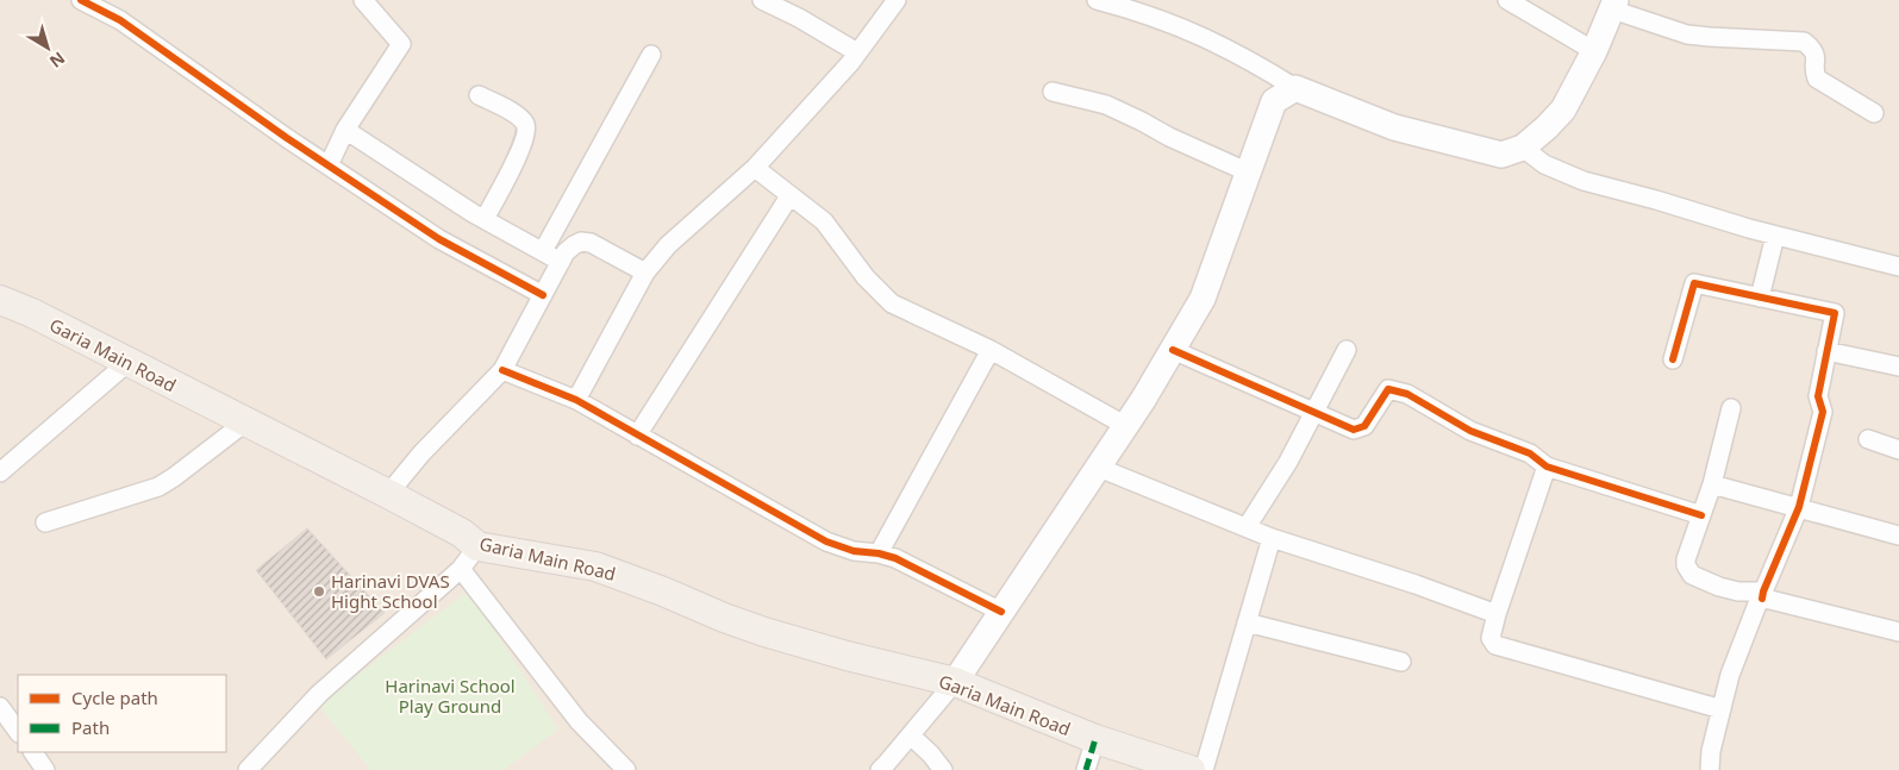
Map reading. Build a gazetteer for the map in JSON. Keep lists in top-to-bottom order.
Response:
{
  "streets": {
    "main road": ["Garia Main Road"]
  },
  "parks": ["Harinavi School Play Ground"],
  "places": ["Harinavi DVAS Hight School"],
  "legend": ["Cycle path", "Path"],
  "north": "bottom right"
}
